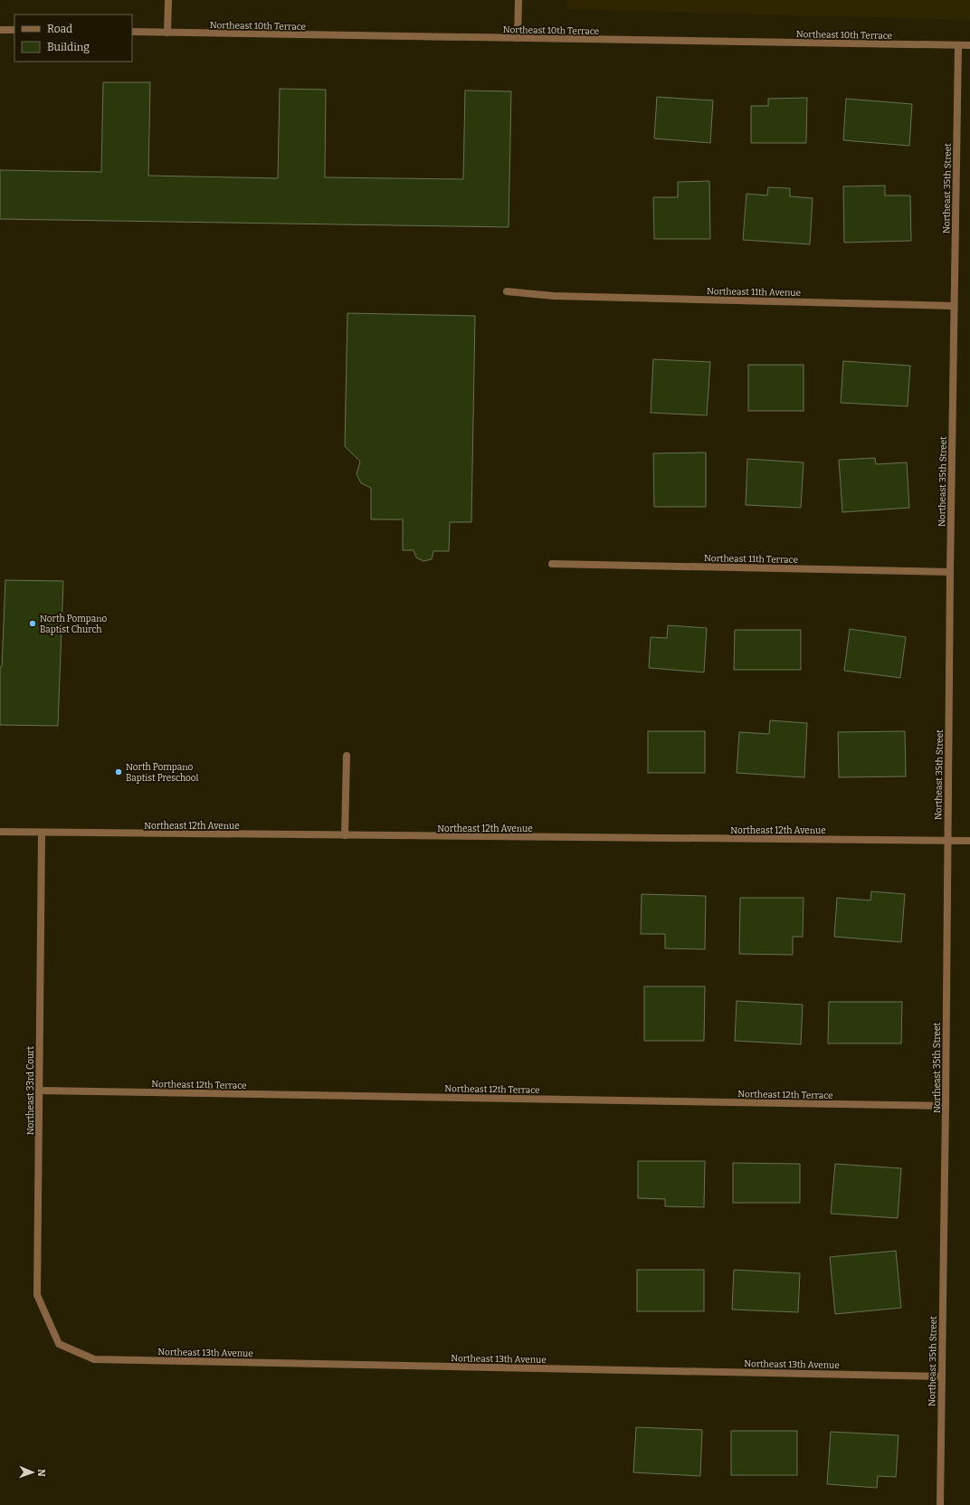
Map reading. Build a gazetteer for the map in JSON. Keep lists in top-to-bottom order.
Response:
{
  "streets": {
    "street": [
      "Northeast 10th Terrace",
      "Northeast 35th Street",
      "Northeast 11th Avenue",
      "Northeast 11th Terrace",
      "Northeast 12th Avenue",
      "Northeast 12th Terrace",
      "Northeast 33rd Court",
      "Northeast 13th Avenue"
    ]
  },
  "crossings": [
    ["Northeast 10th Terrace", "Northeast 35th Street"],
    ["Northeast 35th Street", "Northeast 11th Avenue"],
    ["Northeast 35th Street", "Northeast 11th Terrace"],
    ["Northeast 35th Street", "Northeast 12th Avenue"],
    ["Northeast 35th Street", "Northeast 12th Terrace"],
    ["Northeast 35th Street", "Northeast 13th Avenue"],
    ["Northeast 12th Avenue", "Northeast 33rd Court"],
    ["Northeast 12th Terrace", "Northeast 33rd Court"],
    ["Northeast 33rd Court", "Northeast 13th Avenue"]
  ],
  "places": ["North Pompano Baptist Church", "North Pompano Baptist Preschool"],
  "legend": ["Road", "Building"],
  "north": "right"
}
